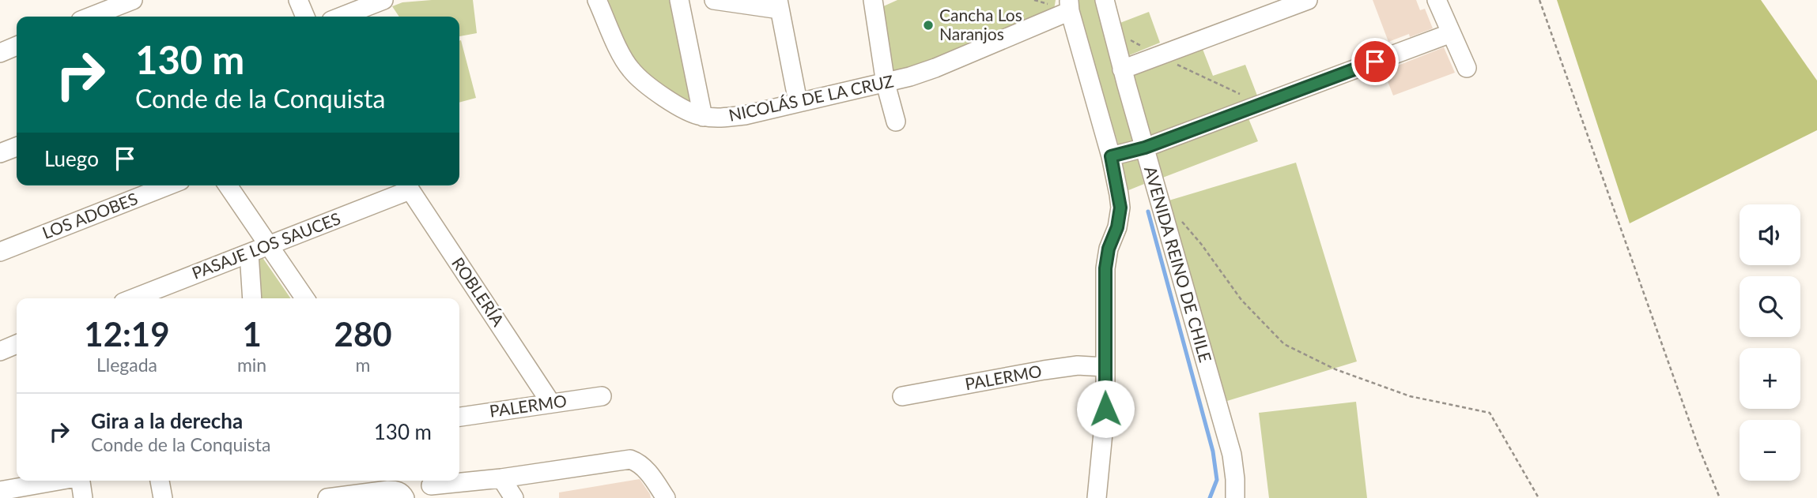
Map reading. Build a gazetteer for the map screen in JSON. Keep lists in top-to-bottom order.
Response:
{
  "streets": {
    "street": [
      "NICOLÁS DE LA CRUZ",
      "LOS ADOBES",
      "PASAJE LOS SAUCES",
      "AVENIDA REINO DE CHILE",
      "ROBLERÍA",
      "PALERMO"
    ]
  },
  "crossings": [
    ["PASAJE LOS SAUCES", "ROBLERÍA"],
    ["ROBLERÍA", "PALERMO"]
  ],
  "places": ["Cancha Los Naranjos"],
  "page": {
    "turn": ["130 m", "Conde de la Conquista"],
    "then": "Luego",
    "map_buttons": ["+", "−"],
    "eta": [
      "12:19",
      "Llegada",
      "1",
      "min",
      "280",
      "m"
    ],
    "list": [
      {
        "name": "Gira a la derecha",
        "note": "Conde de la Conquista",
        "value": "130 m"
      }
    ]
  }
}
